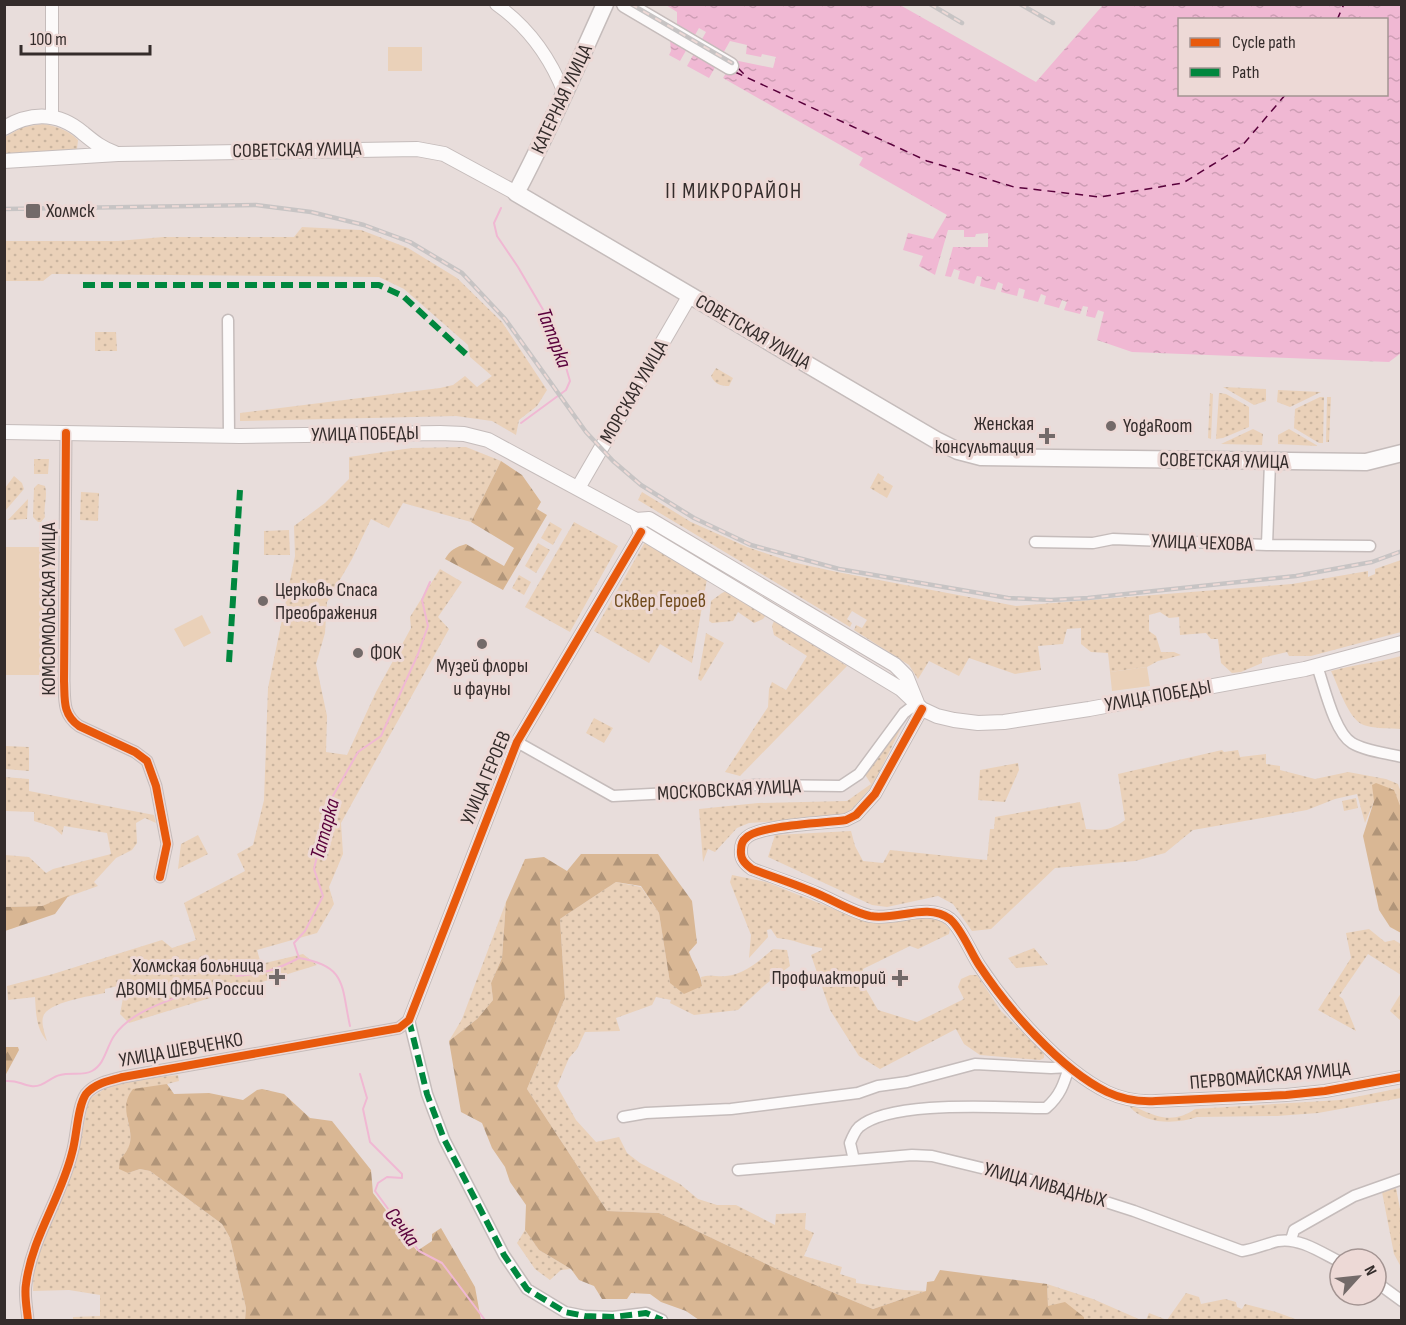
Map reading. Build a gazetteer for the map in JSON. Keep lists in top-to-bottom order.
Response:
{
  "streets": {
    "main road": [
      "КАТЕРНАЯ УЛИЦА",
      "СОВЕТСКАЯ УЛИЦА",
      "МОРСКАЯ УЛИЦА",
      "УЛИЦА ПОБЕДЫ"
    ],
    "street": [
      "УЛИЦА ЧЕХОВА",
      "КОМСОМОЛЬСКАЯ УЛИЦА",
      "УЛИЦА ГЕРОЕВ",
      "МОСКОВСКАЯ УЛИЦА",
      "УЛИЦА ШЕВЧЕНКО",
      "ПЕРВОМАЙСКАЯ УЛИЦА",
      "УЛИЦА ЛИВАДНЫХ"
    ]
  },
  "crossings": [
    ["КАТЕРНАЯ УЛИЦА", "СОВЕТСКАЯ УЛИЦА"],
    ["СОВЕТСКАЯ УЛИЦА", "МОРСКАЯ УЛИЦА"],
    ["МОРСКАЯ УЛИЦА", "УЛИЦА ПОБЕДЫ"],
    ["УЛИЦА ПОБЕДЫ", "КОМСОМОЛЬСКАЯ УЛИЦА"],
    ["УЛИЦА ПОБЕДЫ", "УЛИЦА ГЕРОЕВ"],
    ["УЛИЦА ПОБЕДЫ", "МОСКОВСКАЯ УЛИЦА"],
    ["УЛИЦА ПОБЕДЫ", "ПЕРВОМАЙСКАЯ УЛИЦА"],
    ["УЛИЦА ГЕРОЕВ", "МОСКОВСКАЯ УЛИЦА"],
    ["УЛИЦА ГЕРОЕВ", "УЛИЦА ШЕВЧЕНКО"],
    ["МОСКОВСКАЯ УЛИЦА", "ПЕРВОМАЙСКАЯ УЛИЦА"]
  ],
  "districts": ["II МИКРОРАЙОН"],
  "water": ["Татарка", "Сечка"],
  "parks": ["Сквер Героев"],
  "places": {
    "transit": ["Холмск"],
    "other": [
      "YogaRoom",
      "Церковь Спаса Преображения",
      "Музей флоры и фауны",
      "ФОК"
    ],
    "health": ["Женская консультация", "Холмская больница ДВОМЦ ФМБА России", "Профилакторий"]
  },
  "legend": ["Cycle path", "Path"],
  "scale_bar": "100 m",
  "north": "top right"
}
